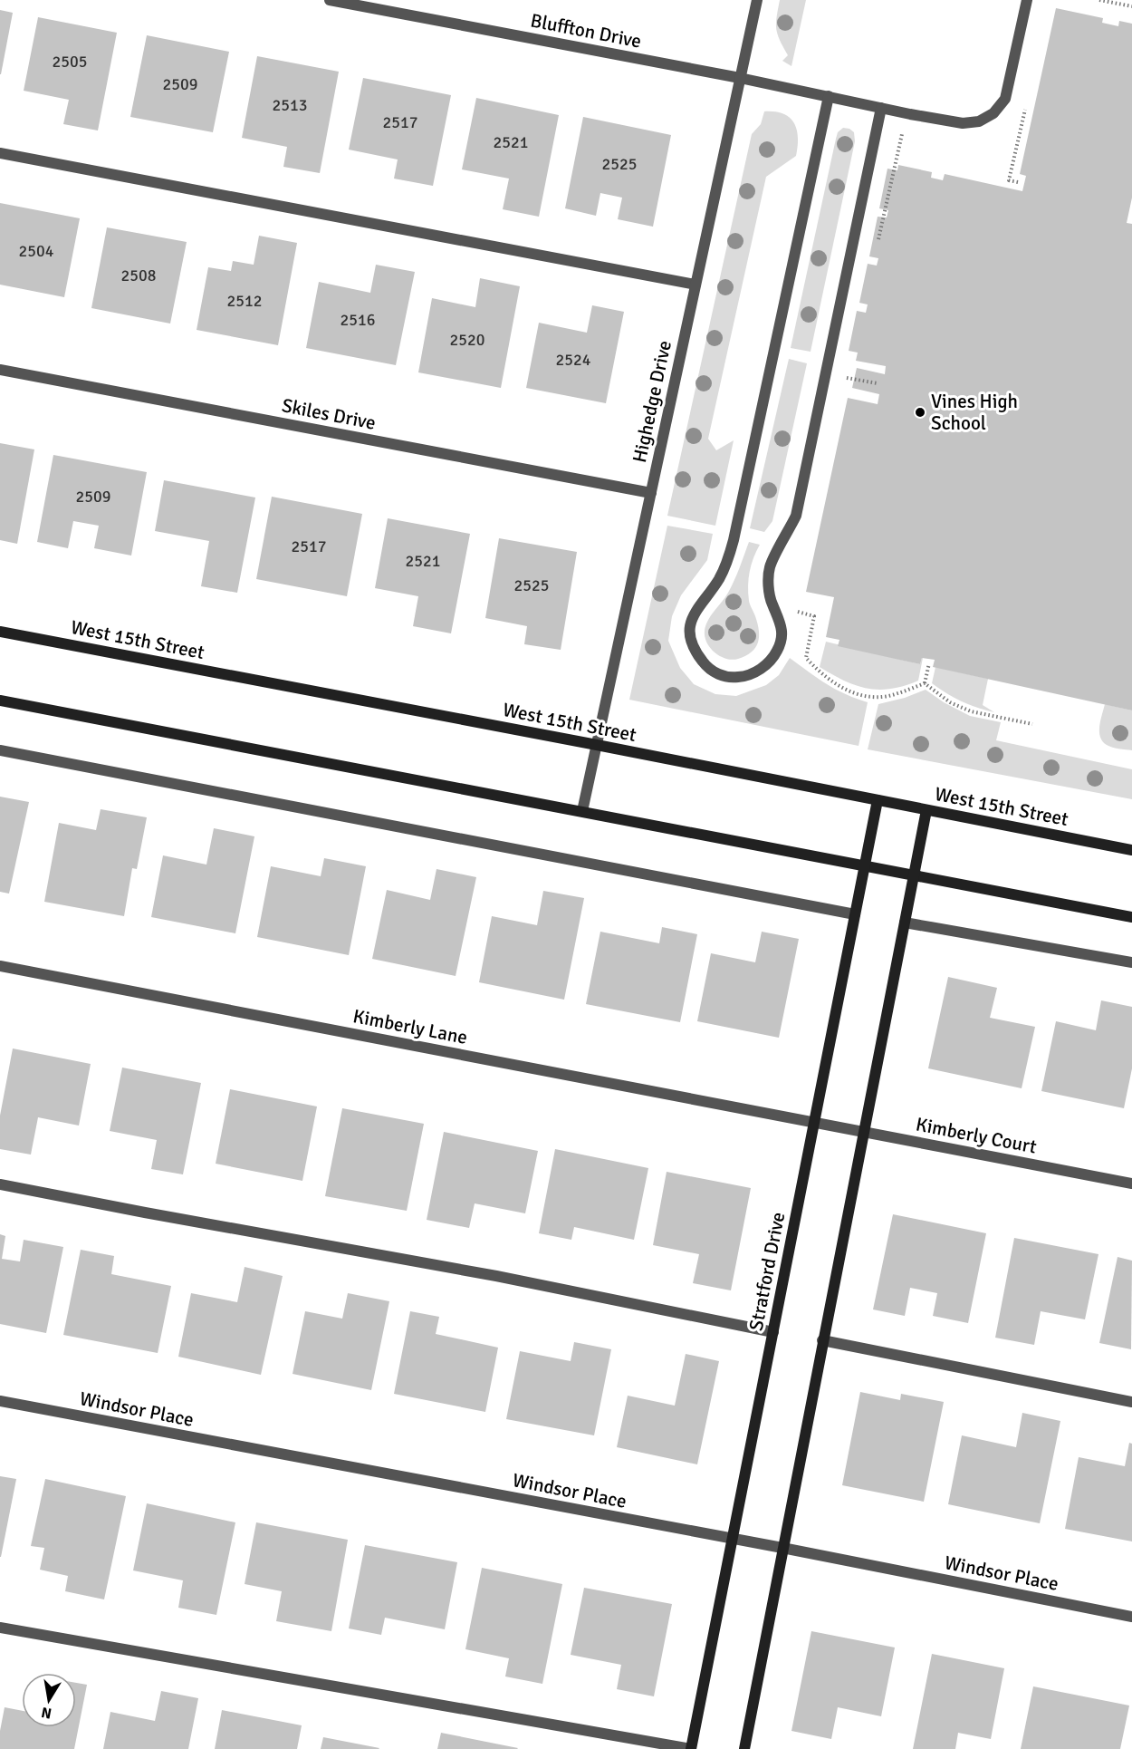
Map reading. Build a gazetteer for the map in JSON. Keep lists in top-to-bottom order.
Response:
{
  "streets": {
    "main road": ["West 15th Street", "Stratford Drive"],
    "street": [
      "Bluffton Drive",
      "Highedge Drive",
      "Skiles Drive",
      "Kimberly Lane",
      "Kimberly Court",
      "Windsor Place"
    ]
  },
  "crossings": [
    ["Bluffton Drive", "Highedge Drive"],
    ["Highedge Drive", "Skiles Drive"],
    ["Highedge Drive", "West 15th Street"],
    ["West 15th Street", "Stratford Drive"],
    ["Kimberly Lane", "Kimberly Court"],
    ["Kimberly Lane", "Stratford Drive"],
    ["Kimberly Court", "Stratford Drive"],
    ["Stratford Drive", "Windsor Place"]
  ],
  "places": ["Vines High School"],
  "house_numbers": [
    "2505",
    "2509",
    "2513",
    "2517",
    "2521",
    "2525",
    "2504",
    "2508",
    "2512",
    "2516",
    "2520",
    "2524",
    "2509",
    "2517",
    "2521",
    "2525"
  ],
  "north": "bottom"
}
